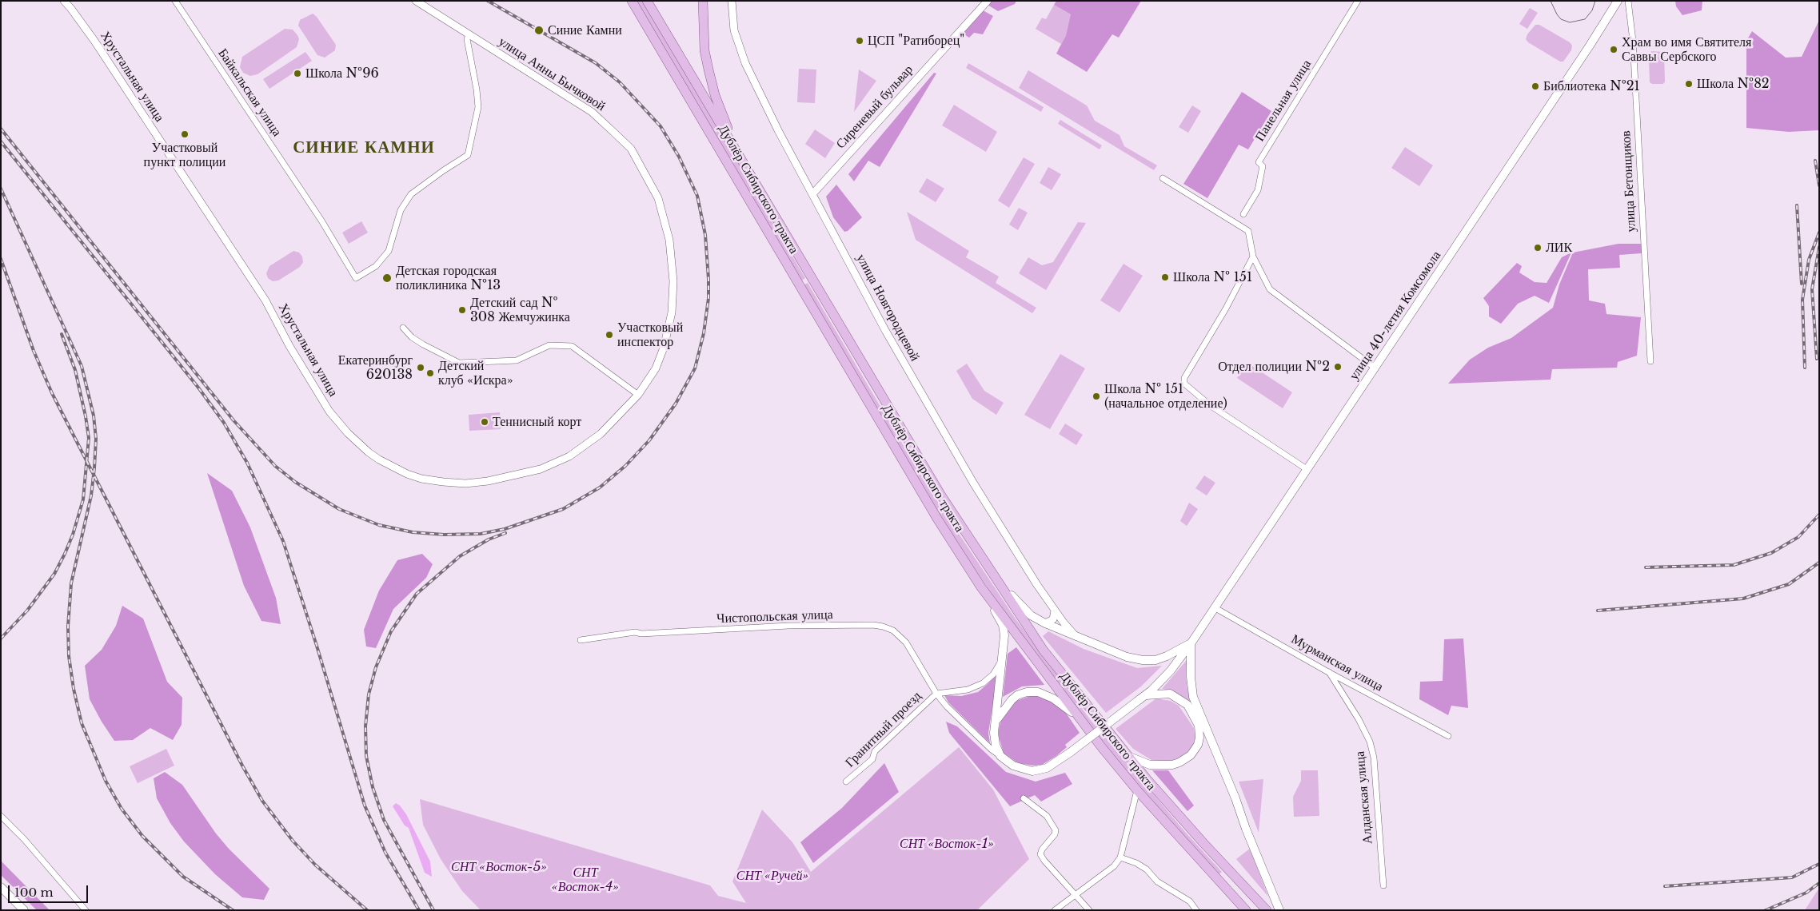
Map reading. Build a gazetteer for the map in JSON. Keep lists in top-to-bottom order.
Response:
{
  "streets": {
    "main road": ["Дублёр Сибирского тракта", "улица 40-летия Комсомола"],
    "street": [
      "улица Анны Бычковой",
      "Хрустальная улица",
      "Байкальская улица",
      "Панельная улица",
      "Сиреневый бульвар",
      "улица Бетонщиков",
      "улица Новгородцевой",
      "Чистопольская улица",
      "Мурманская улица",
      "Гранитный проезд",
      "Алданская улица"
    ]
  },
  "crossings": [
    ["улица Анны Бычковой", "Хрустальная улица"],
    ["улица Анны Бычковой", "Байкальская улица"],
    ["Сиреневый бульвар", "улица Новгородцевой"],
    ["улица 40-летия Комсомола", "Чистопольская улица"],
    ["улица 40-летия Комсомола", "Мурманская улица"],
    ["Чистопольская улица", "Гранитный проезд"],
    ["Мурманская улица", "Алданская улица"]
  ],
  "districts": ["СИНИЕ КАМНИ"],
  "parks": [
    "СНТ «Восток-1»",
    "СНТ «Восток-5»",
    "СНТ «Восток-4»",
    "СНТ «Ручей»"
  ],
  "places": [
    "Синие Камни",
    "ЦСП \"Ратиборец\"",
    "Храм во имя Святителя Саввы Сербского",
    "Школа №96",
    "Школа №82",
    "Библиотека №21",
    "Участковый пункт полиции",
    "ЛИК",
    "Школа № 151",
    "Детская городская поликлиника №13",
    "Детский сад № 308 Жемчужинка",
    "Участковый инспектор",
    "Отдел полиции №2",
    "Екатеринбург 620138",
    "Детский клуб «Искра»",
    "Школа № 151 (начальное отделение)",
    "Теннисный корт"
  ],
  "scale_bar": "100 m"
}
